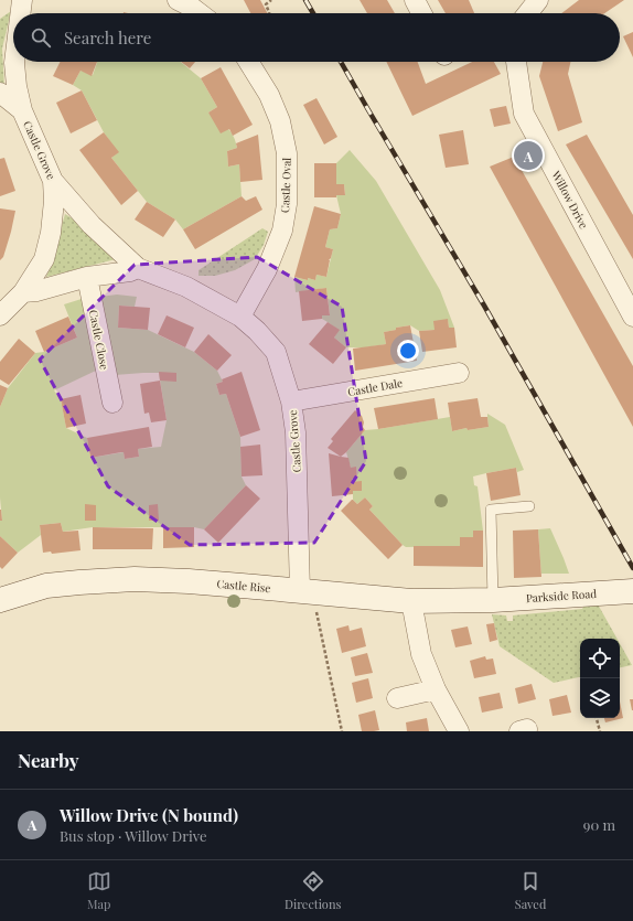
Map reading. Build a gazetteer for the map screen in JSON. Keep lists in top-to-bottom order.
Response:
{
  "streets": {
    "street": [
      "Castle Grove",
      "Castle Oval",
      "Willow Drive",
      "Castle Close",
      "Castle Dale",
      "Castle Rise",
      "Parkside Road"
    ]
  },
  "crossings": [
    ["Castle Grove", "Castle Oval"],
    ["Castle Grove", "Castle Dale"],
    ["Castle Grove", "Castle Rise"],
    ["Castle Rise", "Parkside Road"]
  ],
  "page": {
    "search": "Search here",
    "pins": "A",
    "heading": "Nearby",
    "list": [
      {
        "mark": "A",
        "name": "Willow Drive (N bound)",
        "note": "Bus stop · Willow Drive",
        "value": "90 m"
      }
    ],
    "nav": ["Map", "Directions", "Saved"]
  }
}
